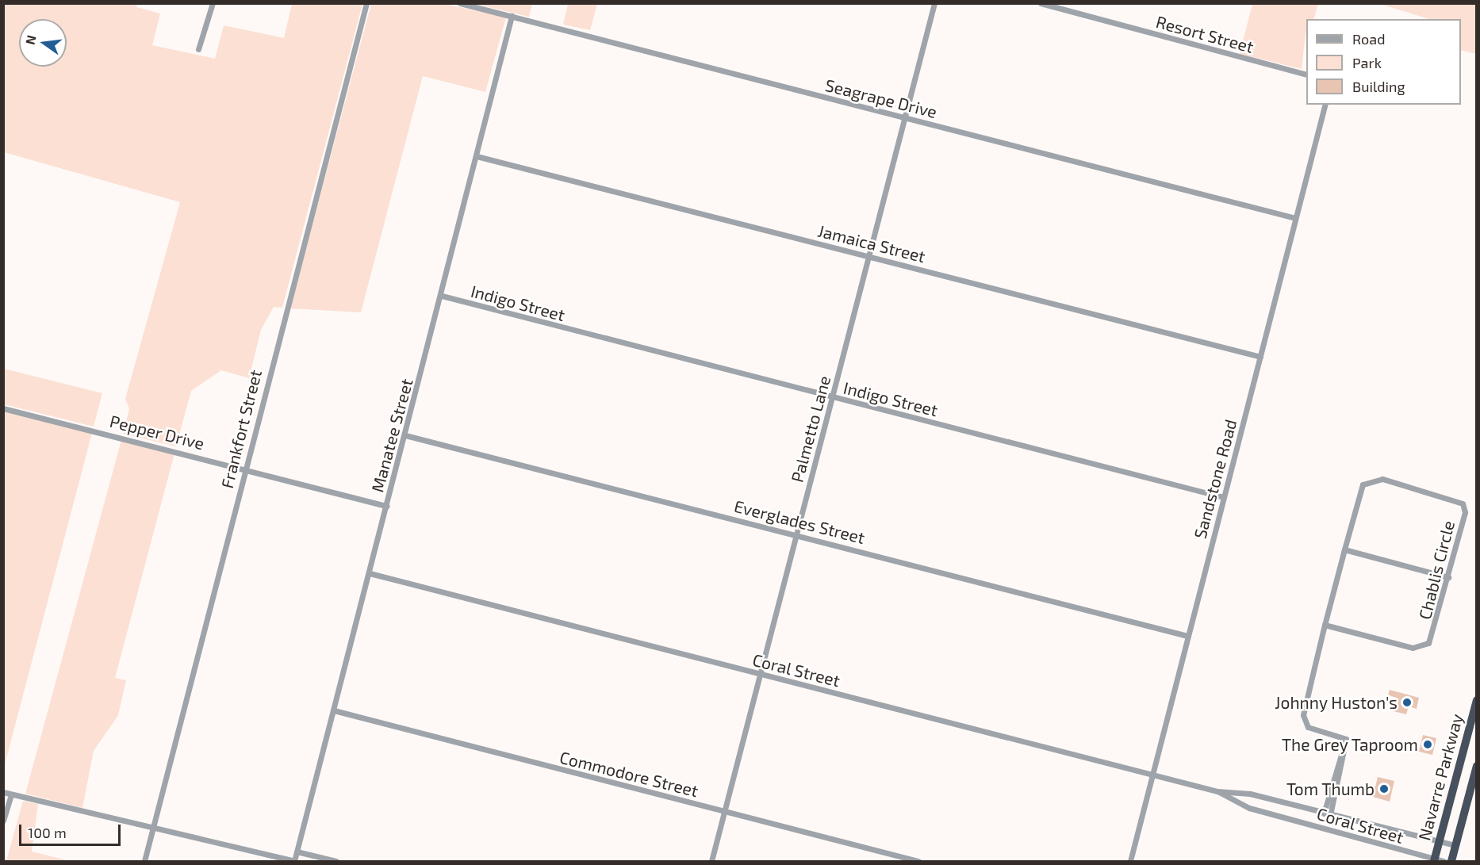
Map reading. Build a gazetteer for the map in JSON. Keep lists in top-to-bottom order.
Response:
{
  "streets": {
    "highway": ["Navarre Parkway"],
    "street": [
      "Resort Street",
      "Seagrape Drive",
      "Jamaica Street",
      "Indigo Street",
      "Frankfort Street",
      "Palmetto Lane",
      "Pepper Drive",
      "Manatee Street",
      "Sandstone Road",
      "Everglades Street",
      "Chablis Circle",
      "Coral Street",
      "Commodore Street"
    ]
  },
  "crossings": [
    ["Seagrape Drive", "Palmetto Lane"],
    ["Seagrape Drive", "Manatee Street"],
    ["Seagrape Drive", "Sandstone Road"],
    ["Jamaica Street", "Palmetto Lane"],
    ["Jamaica Street", "Manatee Street"],
    ["Jamaica Street", "Sandstone Road"],
    ["Indigo Street", "Palmetto Lane"],
    ["Indigo Street", "Manatee Street"],
    ["Indigo Street", "Sandstone Road"],
    ["Frankfort Street", "Pepper Drive"],
    ["Palmetto Lane", "Everglades Street"],
    ["Palmetto Lane", "Coral Street"],
    ["Palmetto Lane", "Commodore Street"],
    ["Pepper Drive", "Manatee Street"],
    ["Manatee Street", "Everglades Street"],
    ["Manatee Street", "Coral Street"],
    ["Manatee Street", "Commodore Street"],
    ["Sandstone Road", "Everglades Street"],
    ["Sandstone Road", "Coral Street"],
    ["Coral Street", "Navarre Parkway"]
  ],
  "places": ["Johnny Huston's", "The Grey Taproom", "Tom Thumb"],
  "legend": ["Road", "Park", "Building"],
  "scale_bar": "100 m",
  "north": "left"
}
